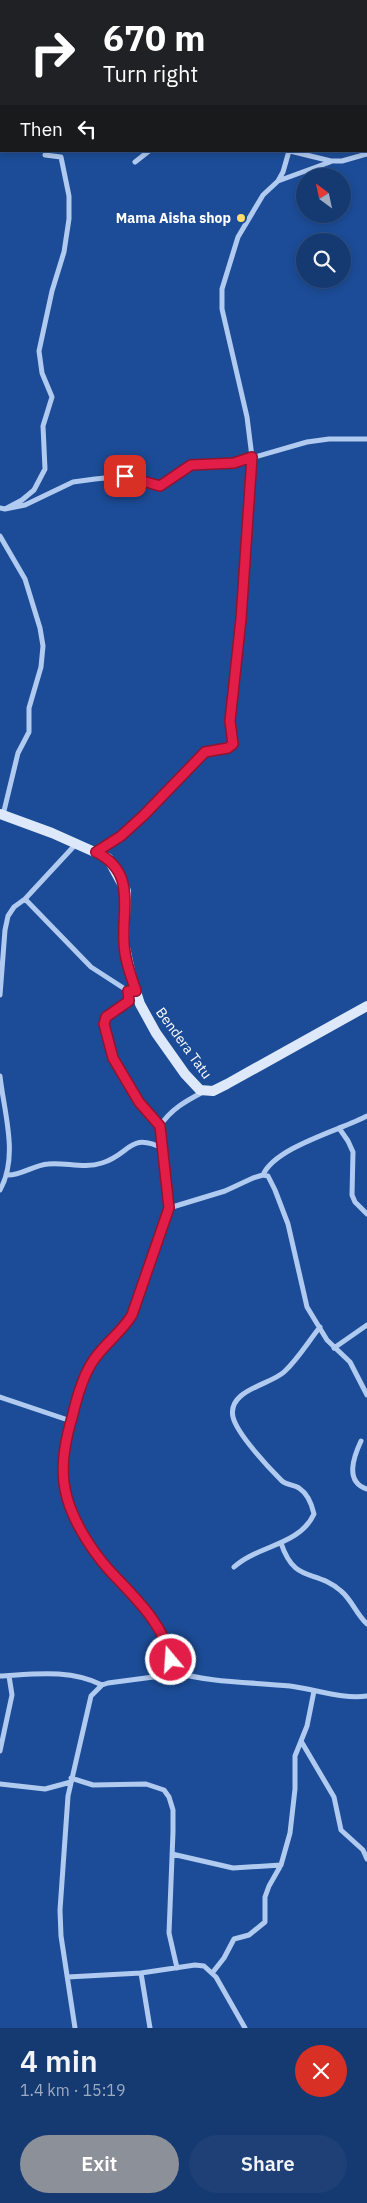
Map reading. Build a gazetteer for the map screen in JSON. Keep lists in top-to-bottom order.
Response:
{
  "streets": {
    "main road": ["Bendera Tatu"]
  },
  "places": ["Mama Aisha shop"],
  "north": "top left",
  "page": {
    "turn": ["670 m", "Turn right"],
    "then": "Then",
    "heading": ["4 min", "1.4 km · 15:19"],
    "buttons": ["Exit", "Share"]
  }
}
